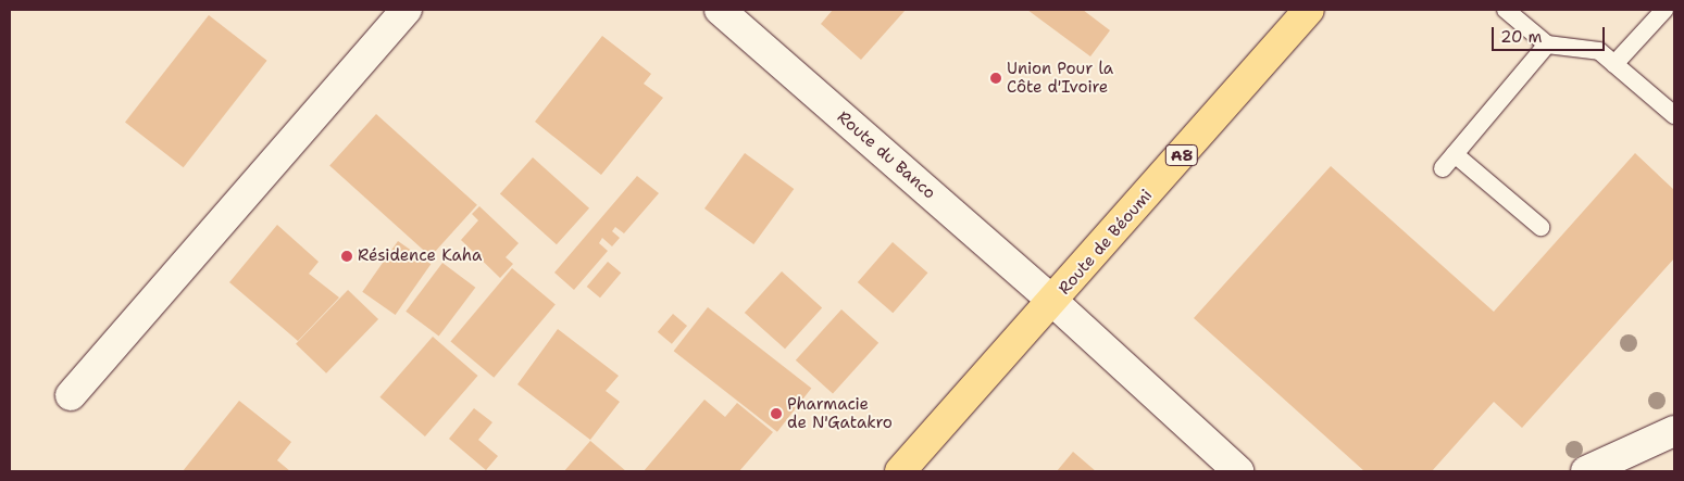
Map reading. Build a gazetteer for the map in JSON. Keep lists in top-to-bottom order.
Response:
{
  "streets": {
    "main road": ["A8", "Route de Béoumi"],
    "street": ["Route du Banco"]
  },
  "crossings": [
    ["Route du Banco", "Route de Béoumi"]
  ],
  "places": ["Union Pour la Côte d'Ivoire", "Résidence Kaha", "Pharmacie de N'Gatakro"],
  "scale_bar": "20 m"
}
